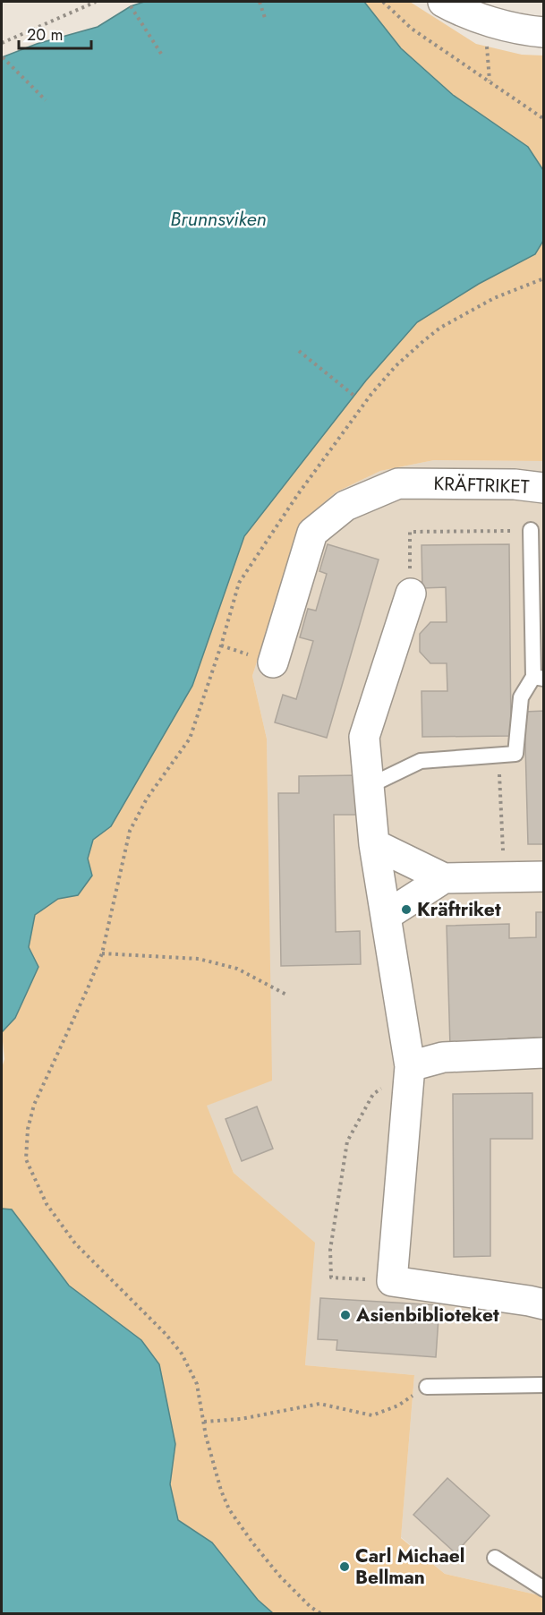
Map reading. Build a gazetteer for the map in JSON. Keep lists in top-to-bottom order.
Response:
{
  "streets": {
    "street": ["KRÄFTRIKET"]
  },
  "water": ["Brunnsviken"],
  "places": ["Kräftriket", "Asienbiblioteket", "Carl Michael Bellman"],
  "scale_bar": "20 m"
}
